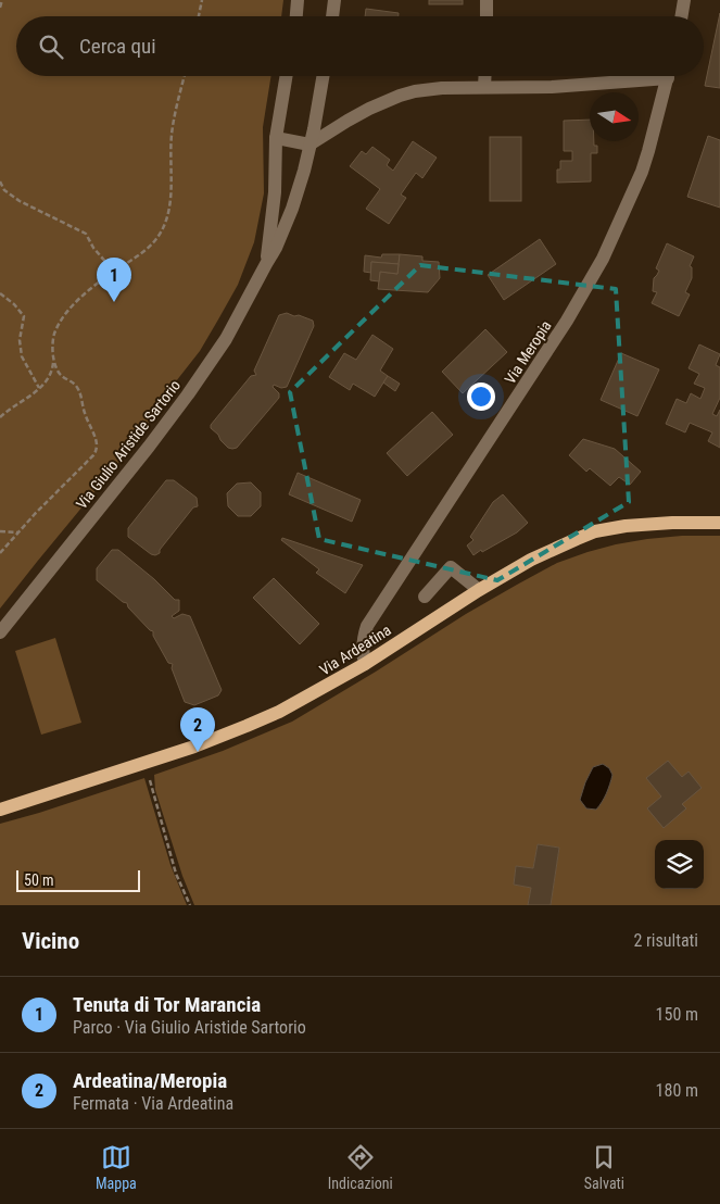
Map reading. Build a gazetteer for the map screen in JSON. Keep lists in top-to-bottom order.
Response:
{
  "streets": {
    "main road": ["Via Ardeatina"],
    "street": ["Via Meropia", "Via Giulio Aristide Sartorio"]
  },
  "crossings": [
    ["Via Meropia", "Via Ardeatina"]
  ],
  "scale_bar": "50 m",
  "north": "right",
  "page": {
    "search": "Cerca qui",
    "pins": ["1", "2"],
    "scale": "50 m",
    "heading": ["Vicino", "2 risultati"],
    "list": [
      {
        "mark": "1",
        "name": "Tenuta di Tor Marancia",
        "note": "Parco · Via Giulio Aristide Sartorio",
        "value": "150 m"
      },
      {
        "mark": "2",
        "name": "Ardeatina/Meropia",
        "note": "Fermata · Via Ardeatina",
        "value": "180 m"
      }
    ],
    "nav": ["Mappa", "Indicazioni", "Salvati"]
  }
}
